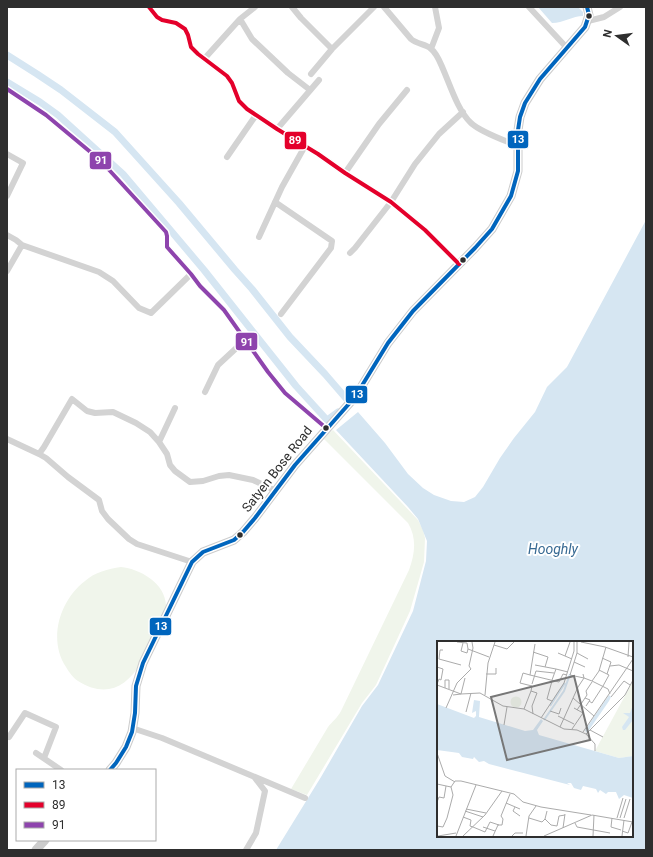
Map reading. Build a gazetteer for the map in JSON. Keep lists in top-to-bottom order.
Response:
{
  "streets": {
    "main road": ["Satyen Bose Road"]
  },
  "water": ["Hooghly"],
  "lines": ["transit line 13", "transit line 89", "transit line 91"],
  "legend": ["13", "89", "91"],
  "north": "left"
}
